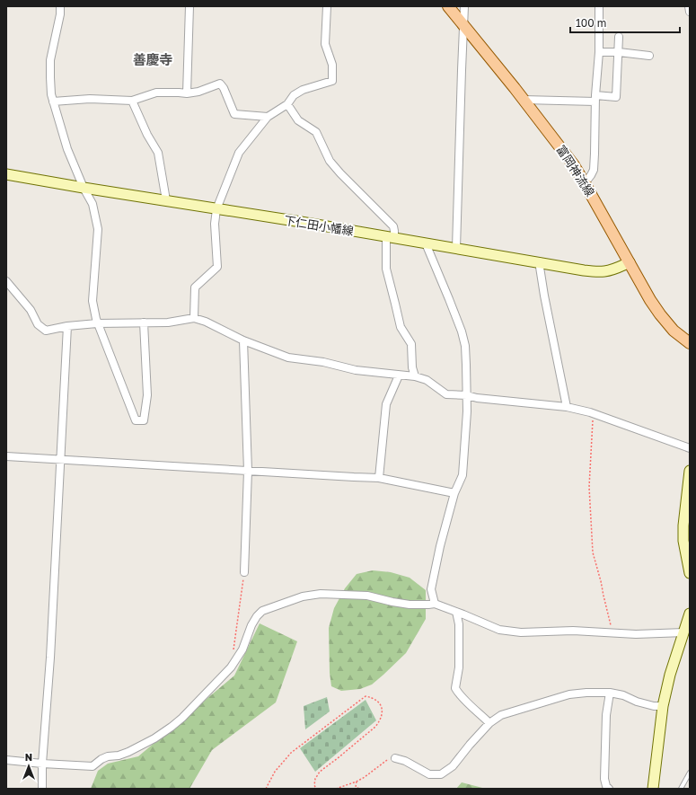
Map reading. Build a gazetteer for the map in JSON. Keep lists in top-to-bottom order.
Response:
{
  "streets": {
    "main road": ["富岡神流線", "下仁田小幡線"]
  },
  "crossings": [
    ["富岡神流線", "下仁田小幡線"]
  ],
  "districts": ["善慶寺"],
  "scale_bar": "100 m",
  "north": "top"
}
